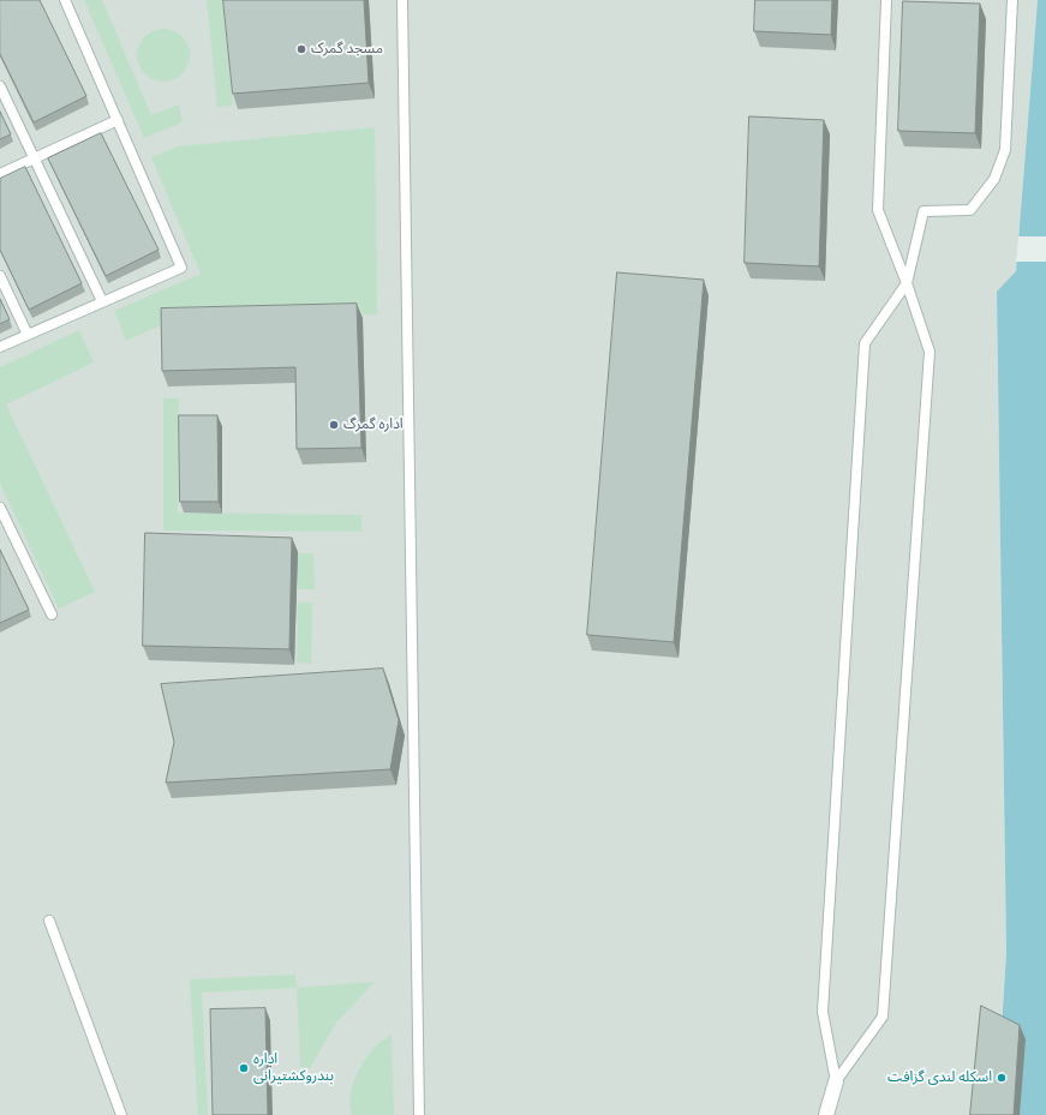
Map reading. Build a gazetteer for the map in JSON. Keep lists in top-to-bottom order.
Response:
{
  "places": [
    "مسجد گمرک",
    "اداره گمرگ",
    "اداره بندروکشتیرانی",
    "اسکله لندی گزافت"
  ]
}
